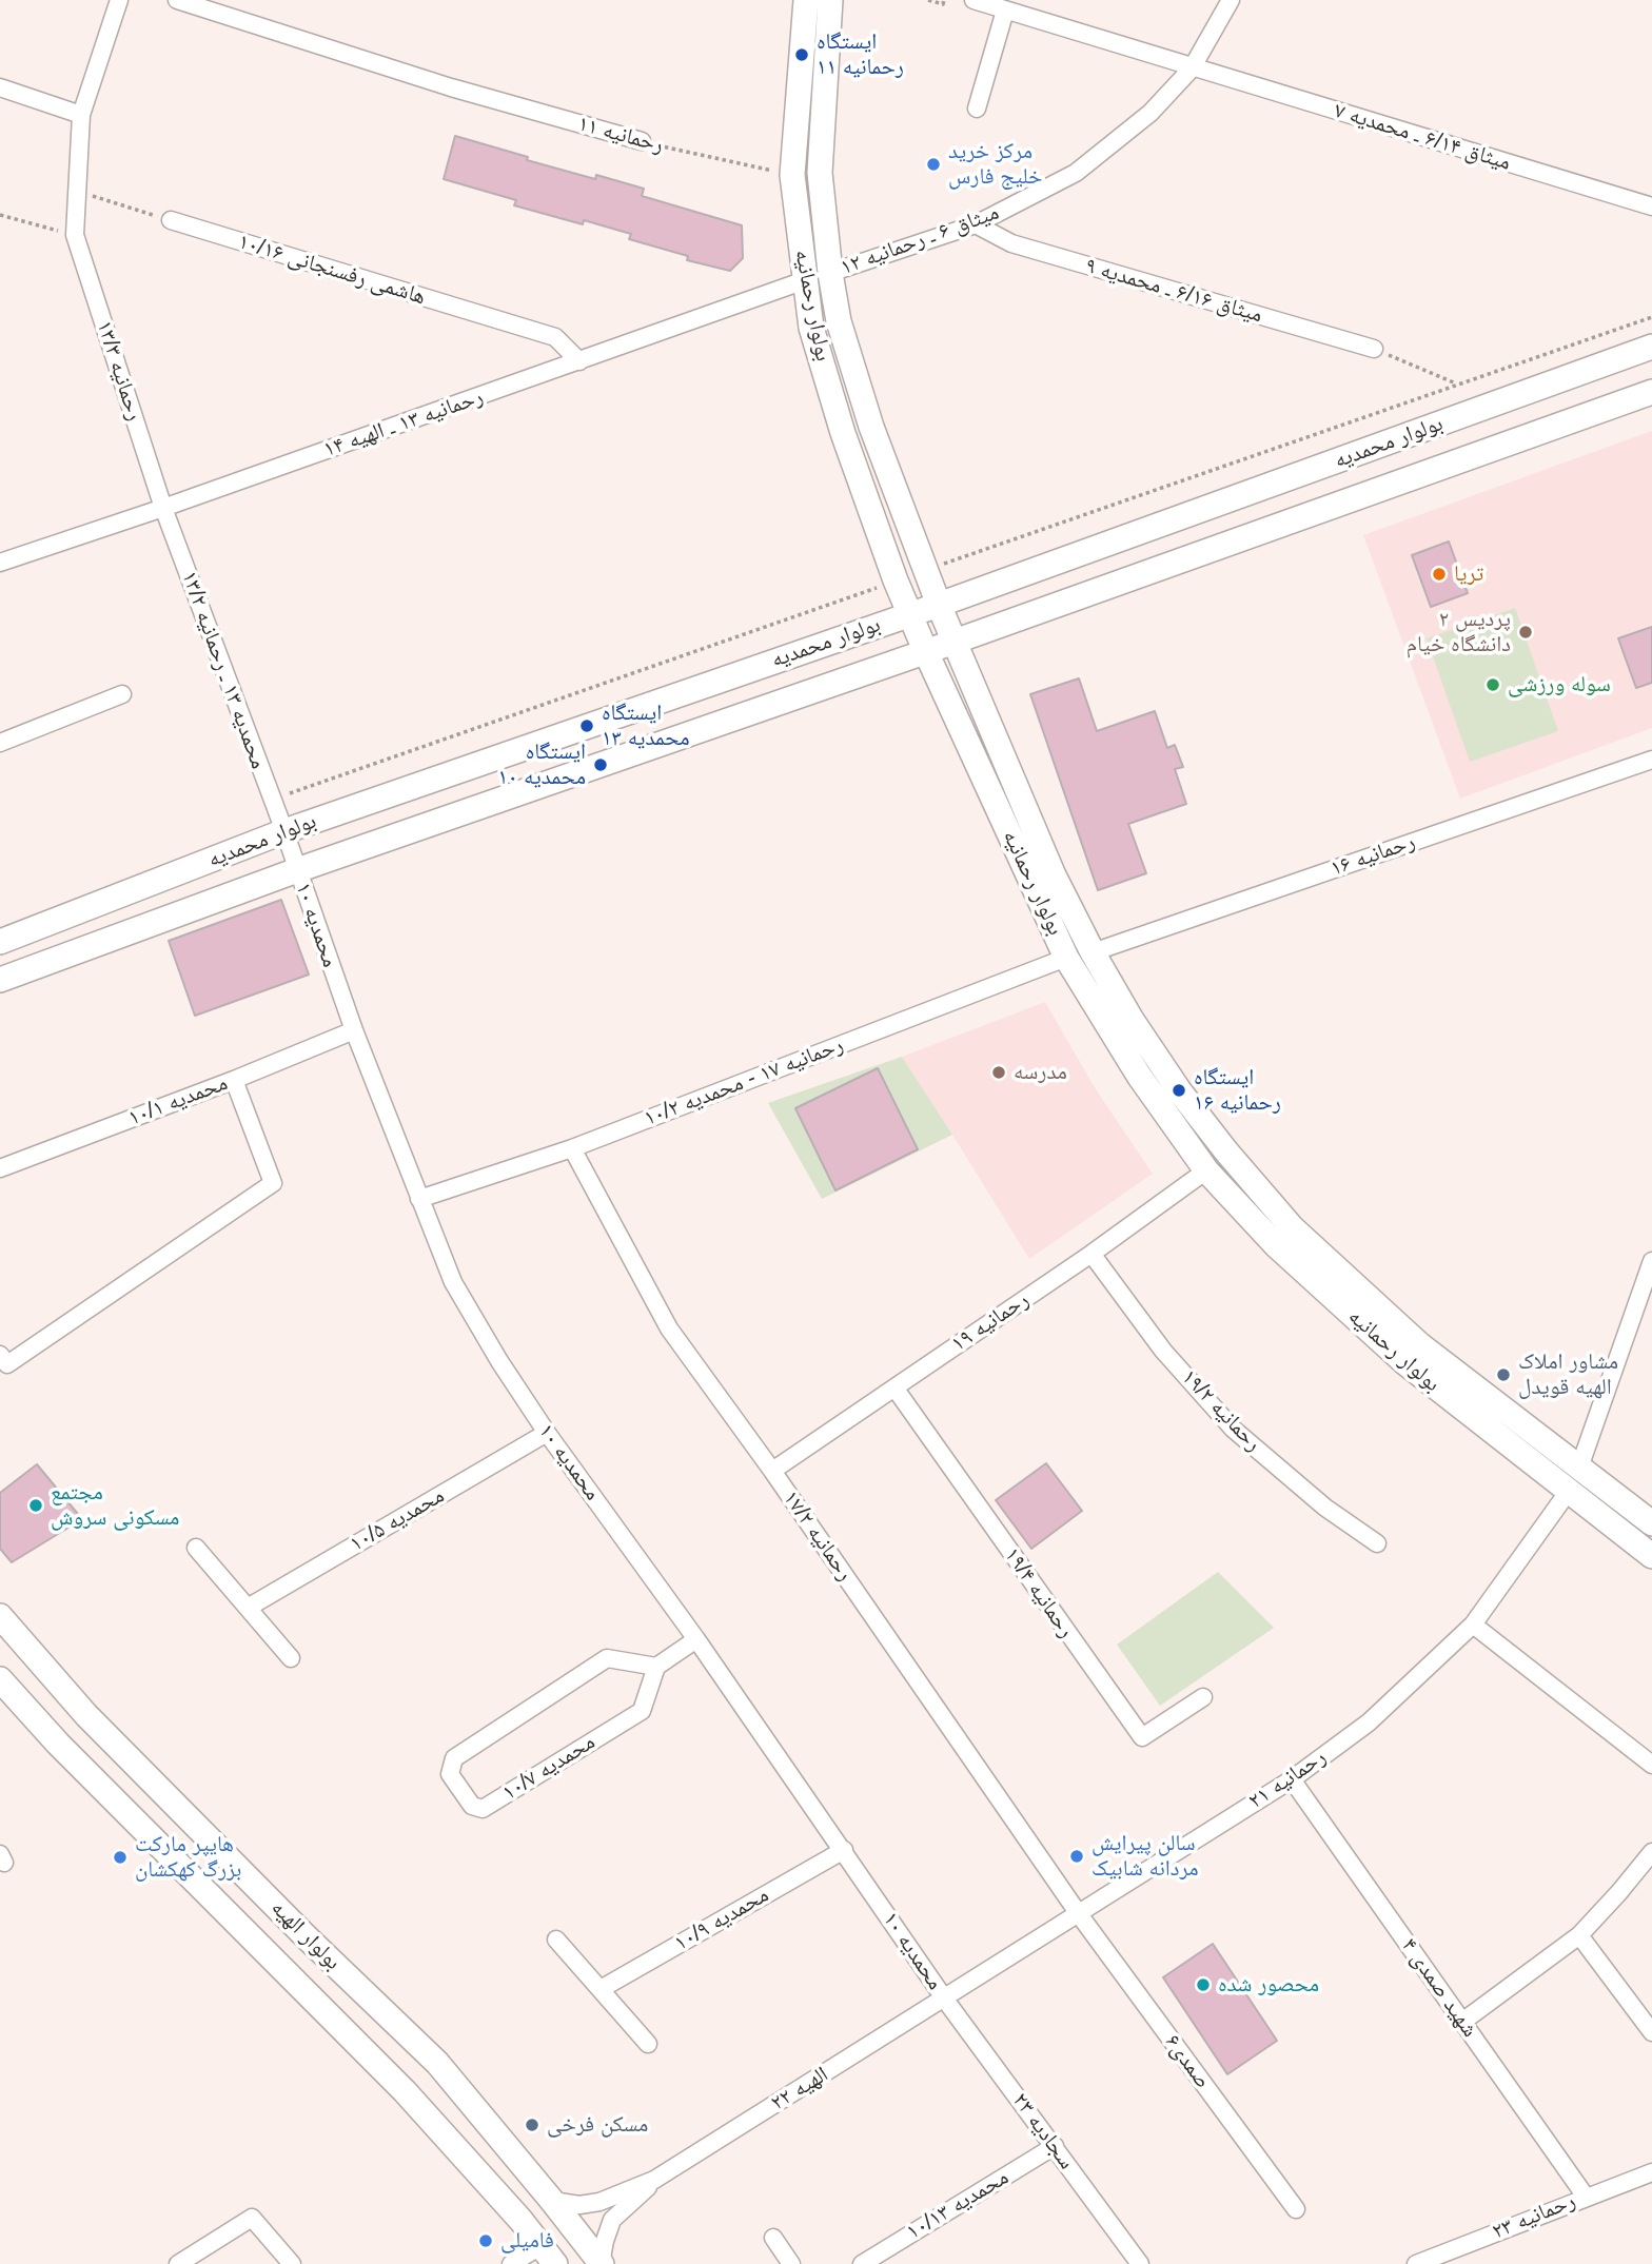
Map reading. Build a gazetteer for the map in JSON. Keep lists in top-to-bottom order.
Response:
{
  "streets": {
    "main road": ["بولوار رحمانیه", "بولوار محمدیه", "بولوار الهیه"],
    "street": [
      "رحمانیه ۱۱",
      "میثاق ۶/۱۴ ـ محمدیه ۷",
      "میثاق ۶ ـ رحمانیه ۱۲",
      "هاشمی رفسنجانی ۱۰/۱۶",
      "میثاق ۶/۱۶ ـ محمدیه ۹",
      "رحمانیه ۱۳/۳",
      "رحمانیه ۱۳ ـ الهیه ۱۴",
      "محمدیه ۱۳ ـ رحمانیه ۱۳/۲",
      "رحمانیه ۱۶",
      "محمدیه ۱۰",
      "رحمانیه ۱۷ - محمدیه ۱۰/۲",
      "محمدیه ۱۰/۱",
      "رحمانیه ۱۹",
      "رحمانیه ۱۹/۲",
      "محمدیه ۱۰/۵",
      "رحمانیه ۱۷/۲",
      "رحمانیه ۱۹/۴",
      "محمدیه ۱۰/۷",
      "رحمانیه ۲۱",
      "محمدیه ۱۰/۹",
      "شهید صمدی ۴",
      "صمدی۶",
      "الهیه ۲۲",
      "سجادیه ۲۳",
      "محمدیه ۱۰/۱۳",
      "رحمانیه ۲۳"
    ]
  },
  "crossings": [
    ["رحمانیه ۱۱", "بولوار رحمانیه"],
    ["میثاق ۶/۱۴ ـ محمدیه ۷", "میثاق ۶ ـ رحمانیه ۱۲"],
    ["میثاق ۶ ـ رحمانیه ۱۲", "میثاق ۶/۱۶ ـ محمدیه ۹"],
    ["میثاق ۶ ـ رحمانیه ۱۲", "بولوار رحمانیه"],
    ["هاشمی رفسنجانی ۱۰/۱۶", "رحمانیه ۱۳ ـ الهیه ۱۴"],
    ["بولوار رحمانیه", "رحمانیه ۱۳ ـ الهیه ۱۴"],
    ["بولوار رحمانیه", "بولوار محمدیه"],
    ["بولوار رحمانیه", "رحمانیه ۱۶"],
    ["بولوار رحمانیه", "رحمانیه ۱۷ - محمدیه ۱۰/۲"],
    ["بولوار رحمانیه", "رحمانیه ۱۹"],
    ["بولوار رحمانیه", "رحمانیه ۲۱"],
    ["رحمانیه ۱۳/۳", "رحمانیه ۱۳ ـ الهیه ۱۴"],
    ["رحمانیه ۱۳/۳", "محمدیه ۱۳ ـ رحمانیه ۱۳/۲"],
    ["رحمانیه ۱۳ ـ الهیه ۱۴", "محمدیه ۱۳ ـ رحمانیه ۱۳/۲"],
    ["بولوار محمدیه", "محمدیه ۱۳ ـ رحمانیه ۱۳/۲"],
    ["بولوار محمدیه", "محمدیه ۱۰"],
    ["محمدیه ۱۳ ـ رحمانیه ۱۳/۲", "محمدیه ۱۰"],
    ["محمدیه ۱۰", "رحمانیه ۱۷ - محمدیه ۱۰/۲"],
    ["محمدیه ۱۰", "محمدیه ۱۰/۱"],
    ["محمدیه ۱۰", "محمدیه ۱۰/۵"],
    ["محمدیه ۱۰", "رحمانیه ۲۱"],
    ["محمدیه ۱۰", "محمدیه ۱۰/۹"],
    ["محمدیه ۱۰", "الهیه ۲۲"],
    ["محمدیه ۱۰", "سجادیه ۲۳"],
    ["رحمانیه ۱۷ - محمدیه ۱۰/۲", "رحمانیه ۱۷/۲"],
    ["رحمانیه ۱۹", "رحمانیه ۱۹/۲"],
    ["رحمانیه ۱۹", "رحمانیه ۱۷/۲"],
    ["رحمانیه ۱۹", "رحمانیه ۱۹/۴"],
    ["رحمانیه ۱۷/۲", "رحمانیه ۲۱"],
    ["رحمانیه ۱۷/۲", "صمدی۶"],
    ["رحمانیه ۲۱", "شهید صمدی ۴"],
    ["رحمانیه ۲۱", "صمدی۶"],
    ["رحمانیه ۲۱", "الهیه ۲۲"],
    ["رحمانیه ۲۱", "سجادیه ۲۳"],
    ["شهید صمدی ۴", "رحمانیه ۲۳"],
    ["الهیه ۲۲", "سجادیه ۲۳"],
    ["سجادیه ۲۳", "محمدیه ۱۰/۱۳"]
  ],
  "places": [
    "ایستگاه رحمانیه ۱۱",
    "مرکز خرید خلیج فارس",
    "تریا",
    "پردیس ۲ دانشگاه خیام",
    "سوله ورزشی",
    "ایستگاه محمدیه ۱۳",
    "ایستگاه محمدیه ۱۰",
    "مدرسه",
    "ایستگاه رحمانیه ۱۶",
    "مشاور املاک الهیه قویدل",
    "مجتمع مسکونی سروش",
    "سالن پیرایش مردانه شابیک",
    "هایپر مارکت بزرگ کهکشان",
    "محصور شده",
    "مسکن فرخی",
    "فامیلی"
  ]
}
